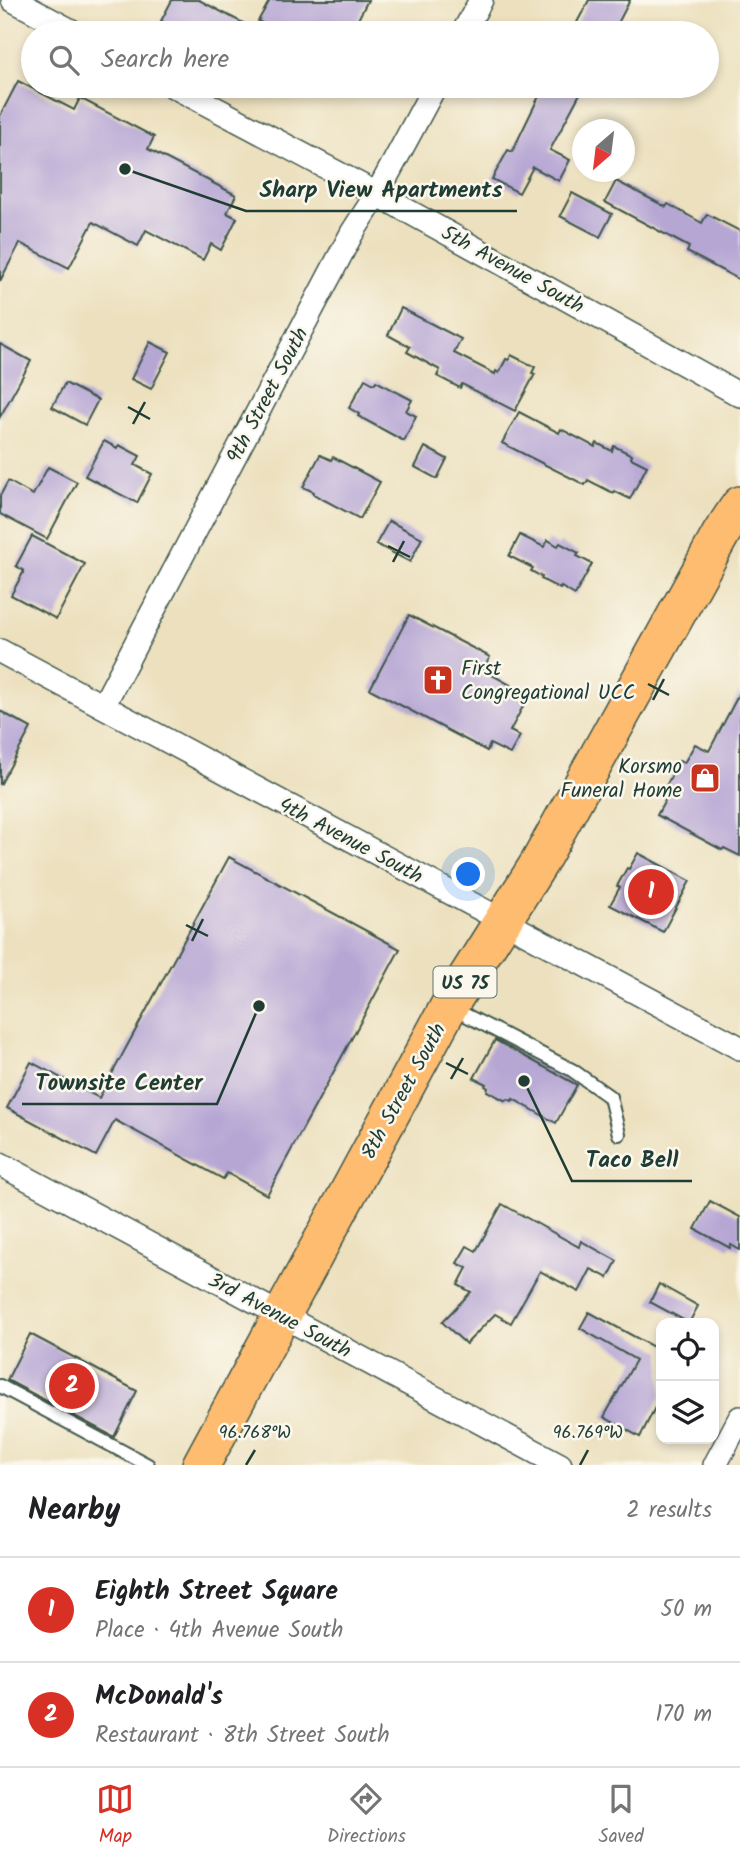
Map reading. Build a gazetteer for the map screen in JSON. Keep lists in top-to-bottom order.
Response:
{
  "streets": {
    "main road": ["US 75", "8th Street South"],
    "street": [
      "5th Avenue South",
      "9th Street South",
      "4th Avenue South",
      "3rd Avenue South"
    ]
  },
  "crossings": [
    ["5th Avenue South", "9th Street South"],
    ["9th Street South", "4th Avenue South"],
    ["4th Avenue South", "8th Street South"],
    ["8th Street South", "3rd Avenue South"]
  ],
  "places": {
    "other": ["Sharp View Apartments", "Townsite Center", "Taco Bell"],
    "church": ["First Congregational UCC"],
    "shop": ["Korsmo Funeral Home"]
  },
  "north": "bottom left",
  "page": {
    "search": "Search here",
    "pins": ["1", "2"],
    "heading": ["Nearby", "2 results"],
    "list": [
      {
        "mark": "1",
        "name": "Eighth Street Square",
        "note": "Place · 4th Avenue South",
        "value": "50 m"
      },
      {
        "mark": "2",
        "name": "McDonald's",
        "note": "Restaurant · 8th Street South",
        "value": "170 m"
      }
    ],
    "nav": ["Map", "Directions", "Saved"]
  },
  "coordinates": ["96.768°W", "96.769°W"]
}
